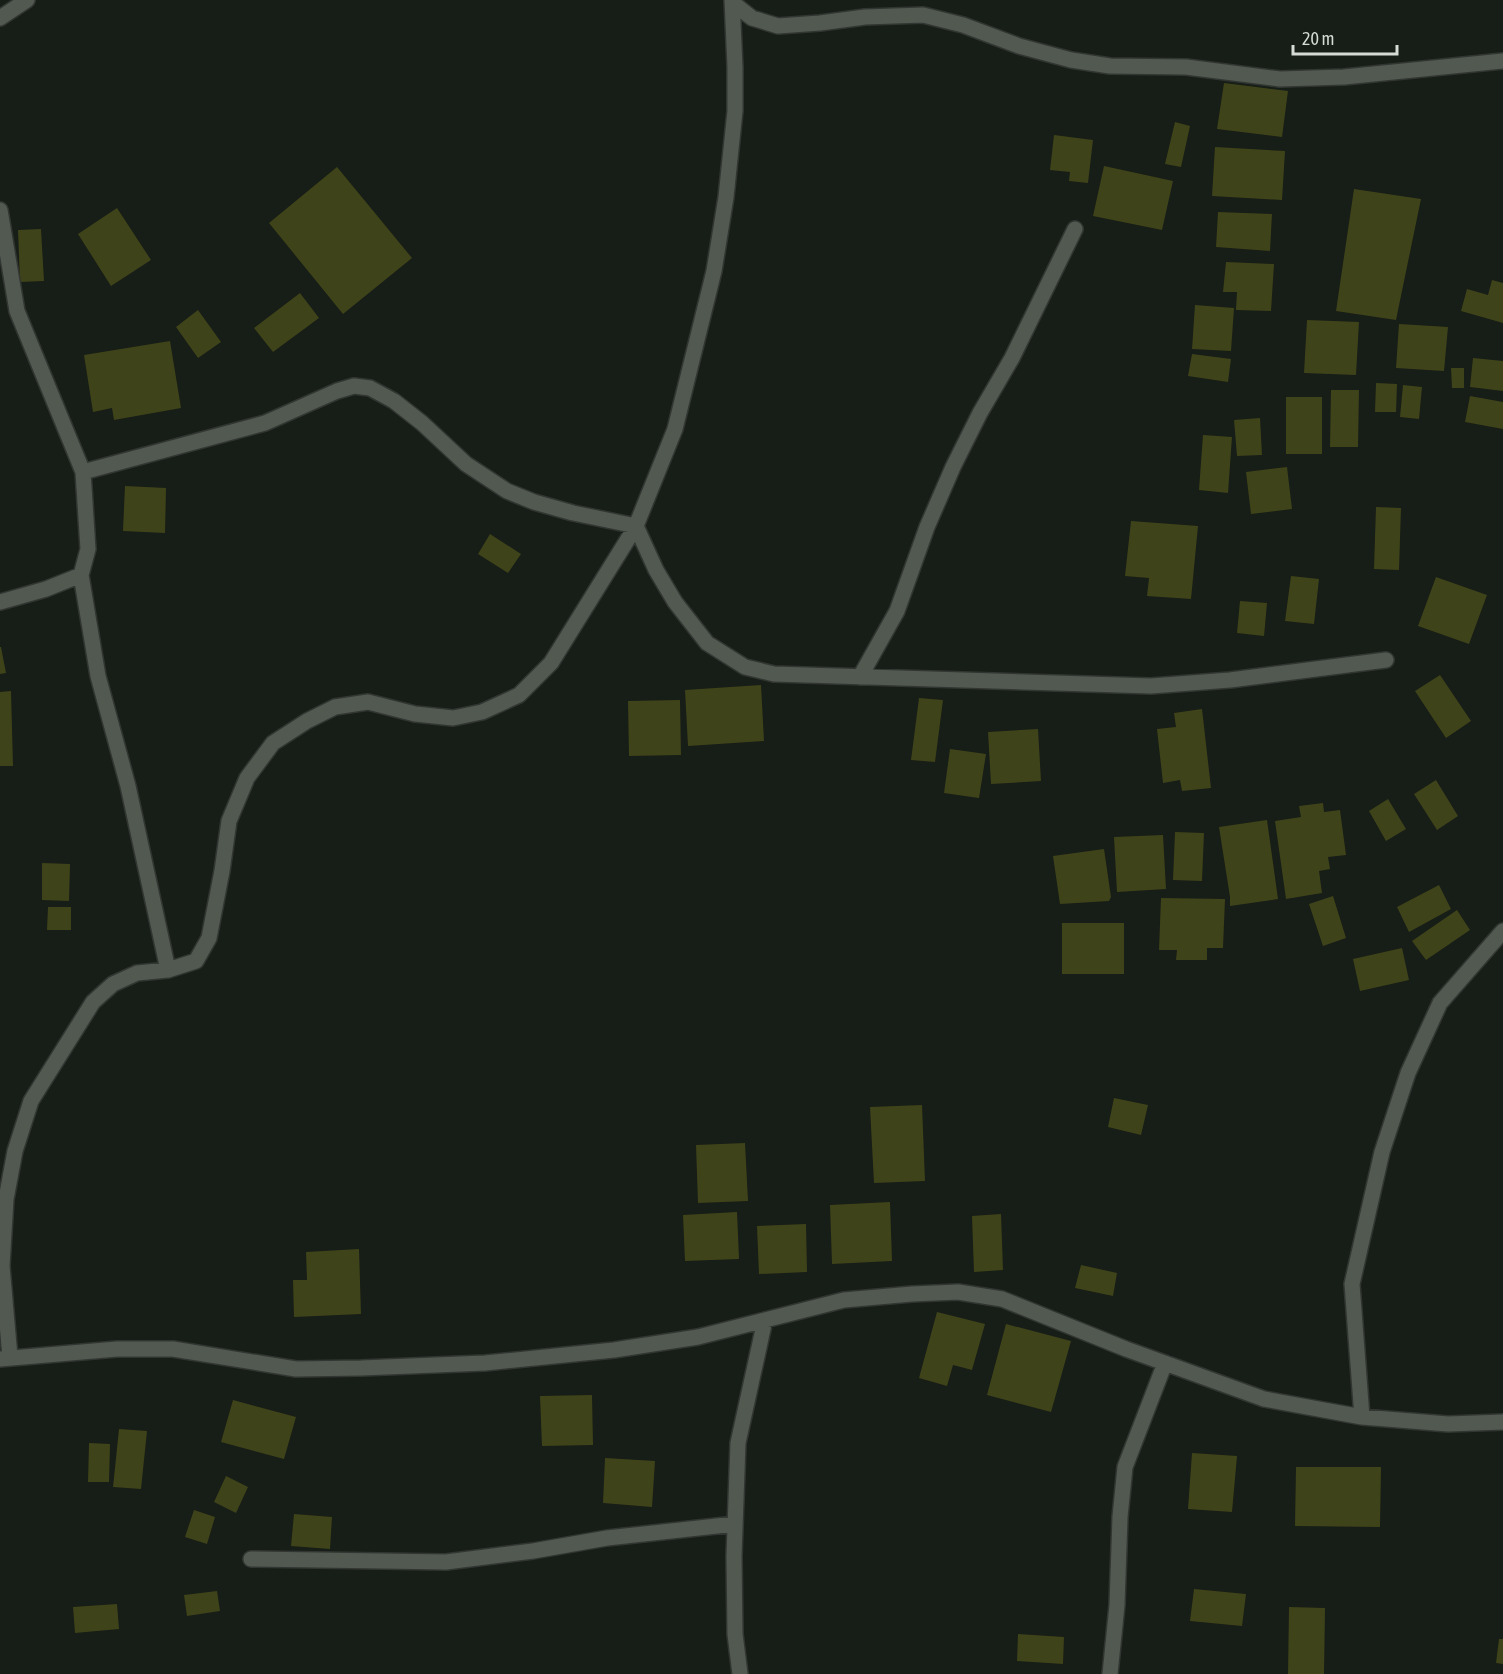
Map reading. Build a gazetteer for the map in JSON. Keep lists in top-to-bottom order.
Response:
{
  "scale_bar": "20 m"
}
